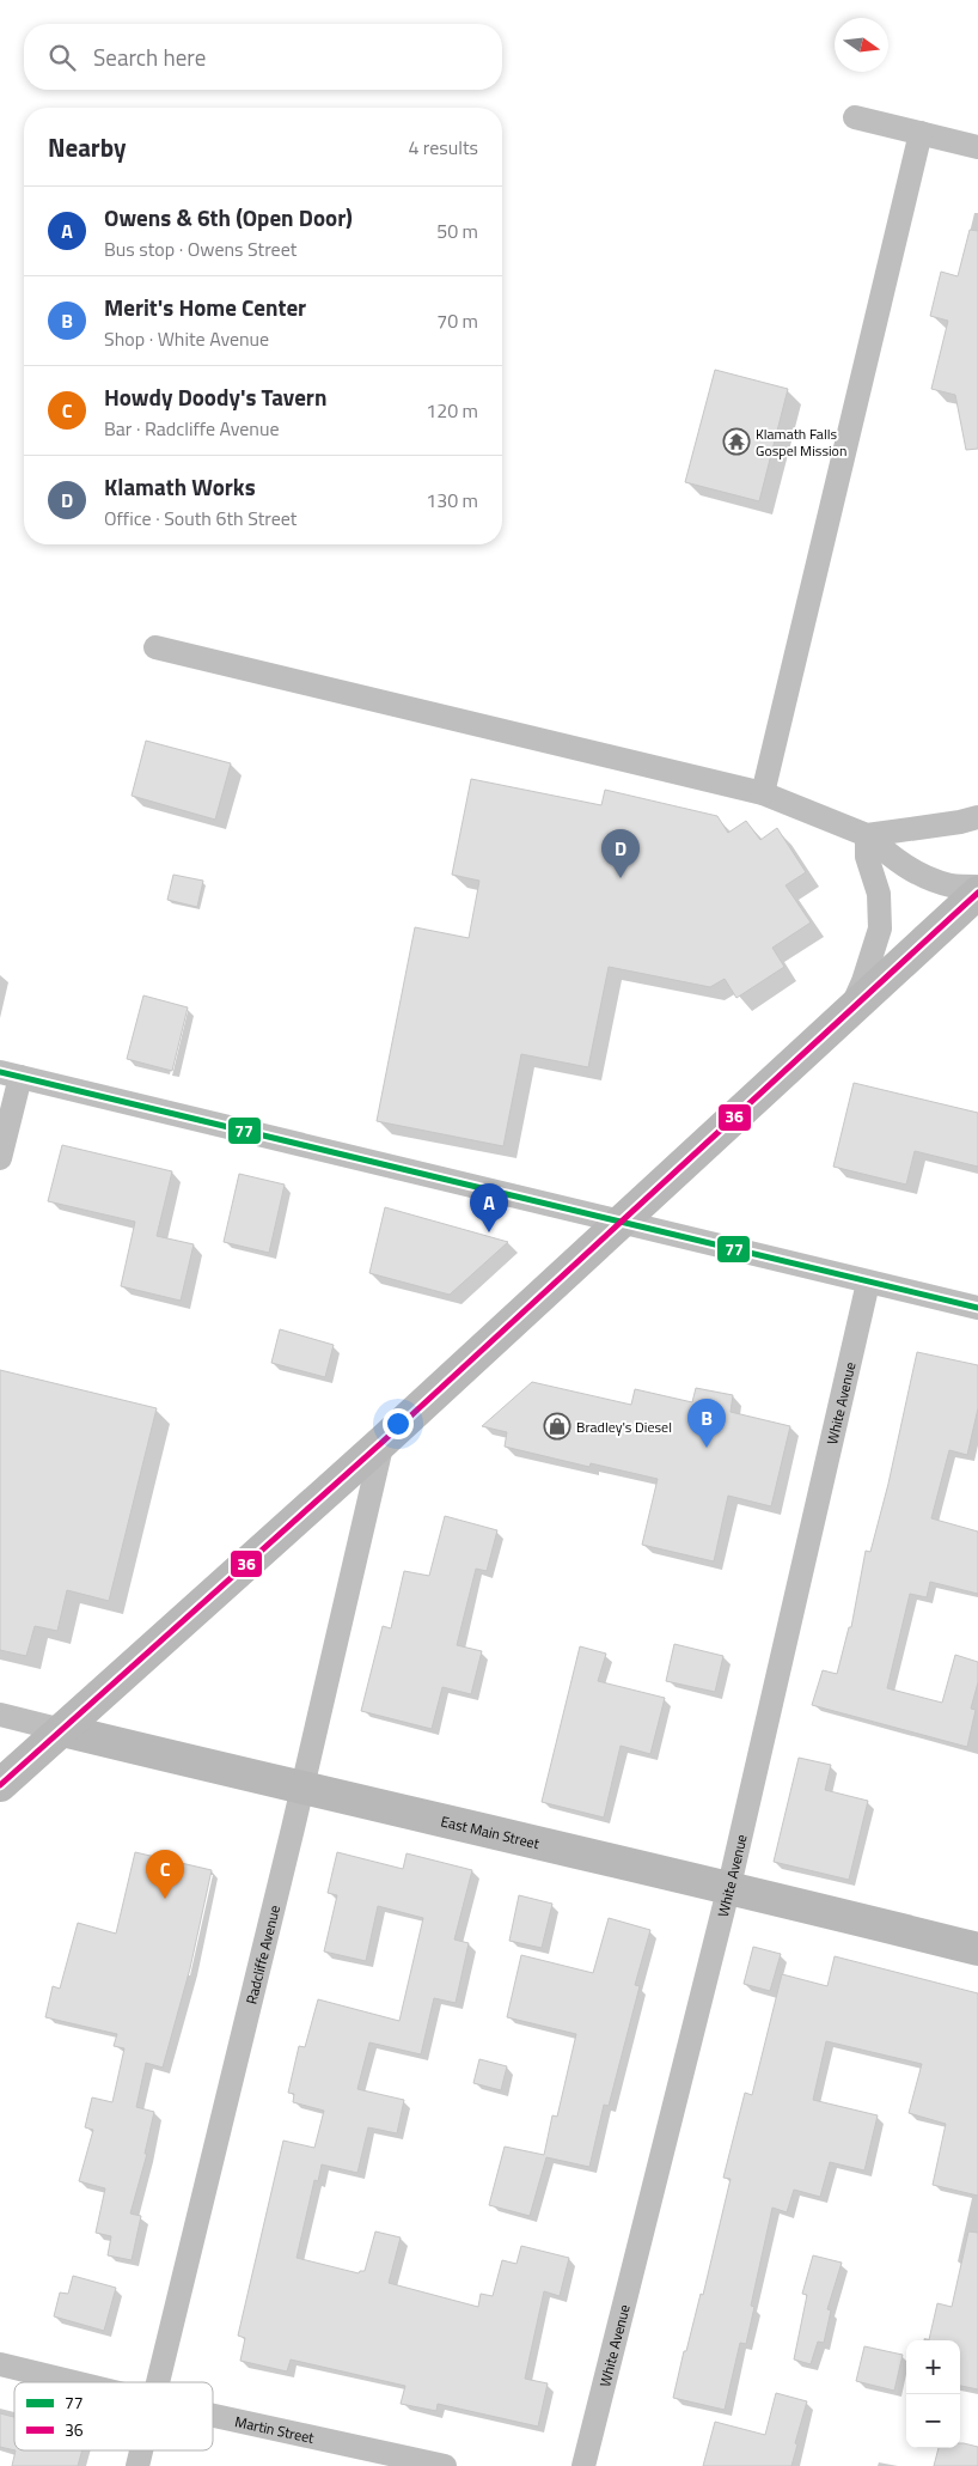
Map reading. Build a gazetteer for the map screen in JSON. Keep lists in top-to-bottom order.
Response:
{
  "streets": {
    "main road": ["East Main Street"],
    "street": ["White Avenue", "Radcliffe Avenue", "Martin Street"]
  },
  "crossings": [
    ["White Avenue", "East Main Street"],
    ["East Main Street", "Radcliffe Avenue"]
  ],
  "places": {
    "temple": ["Klamath Falls Gospel Mission"],
    "shop": ["Bradley's Diesel"]
  },
  "lines": ["transit line 36", "transit line 77"],
  "legend": ["77", "36"],
  "north": "right",
  "page": {
    "search": "Search here",
    "heading": ["Nearby", "4 results"],
    "list": [
      {
        "mark": "A",
        "name": "Owens & 6th (Open Door)",
        "note": "Bus stop · Owens Street",
        "value": "50 m"
      },
      {
        "mark": "B",
        "name": "Merit's Home Center",
        "note": "Shop · White Avenue",
        "value": "70 m"
      },
      {
        "mark": "C",
        "name": "Howdy Doody's Tavern",
        "note": "Bar · Radcliffe Avenue",
        "value": "120 m"
      },
      {
        "mark": "D",
        "name": "Klamath Works",
        "note": "Office · South 6th Street",
        "value": "130 m"
      }
    ],
    "pins": [
      "D",
      "A",
      "B",
      "C"
    ],
    "map_buttons": ["+", "−"]
  }
}
